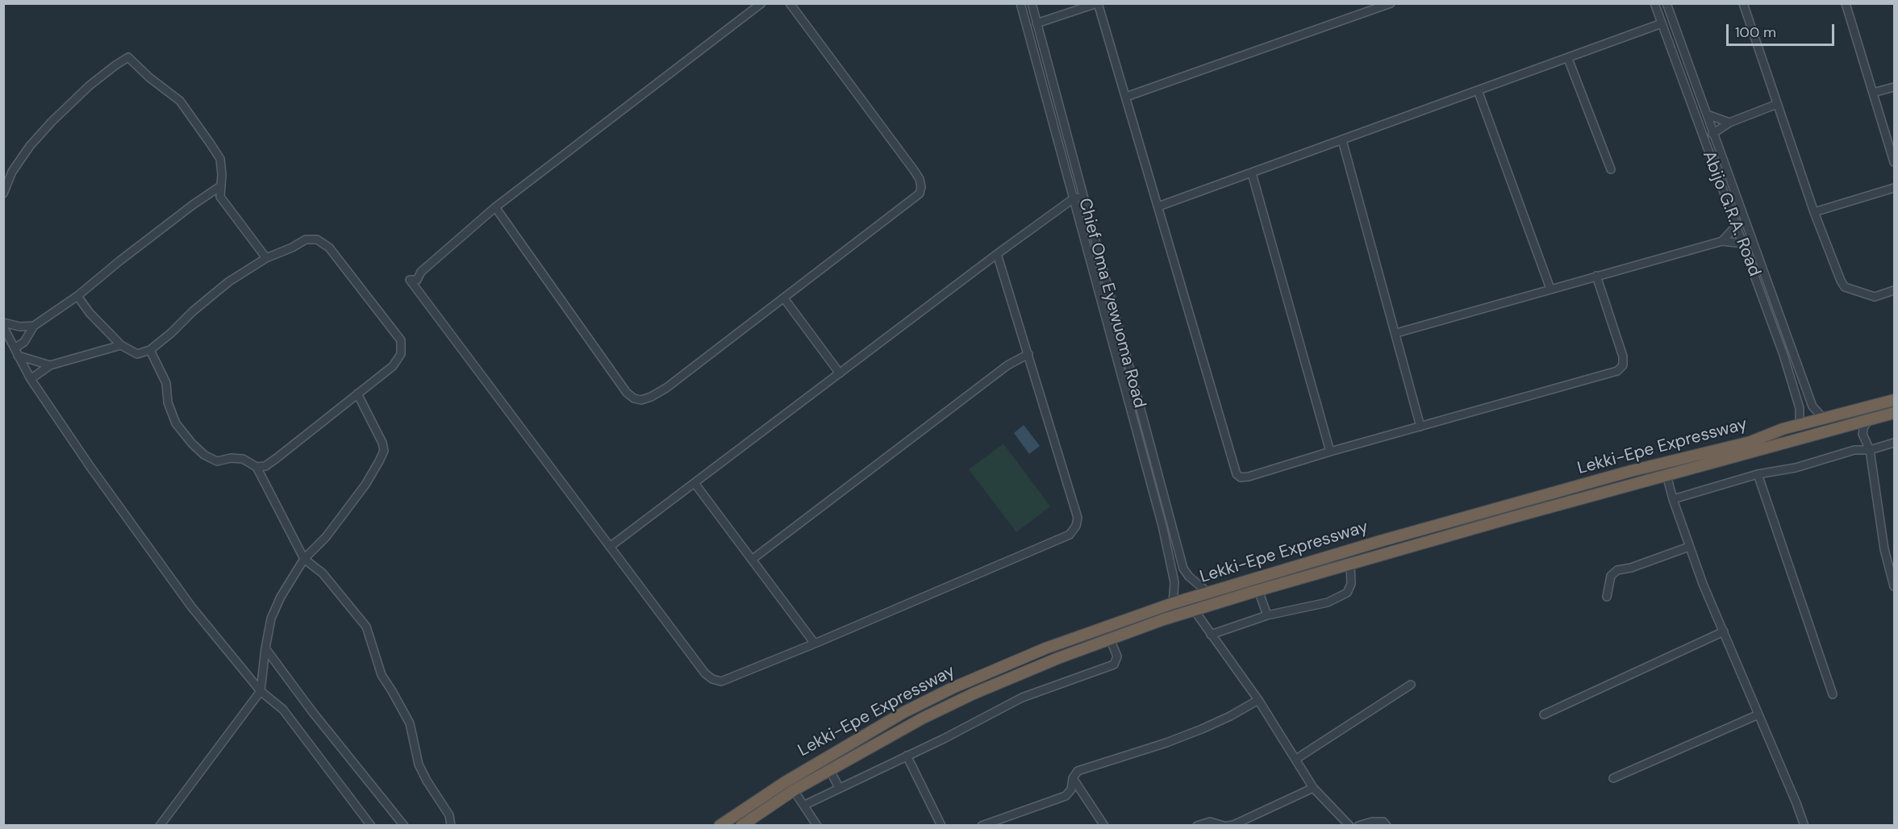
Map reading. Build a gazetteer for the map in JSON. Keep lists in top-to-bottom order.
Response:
{
  "streets": {
    "highway": ["Lekki-Epe Expressway"],
    "street": ["Abijo G.R.A. Road", "Chief Oma Eyewuoma Road"]
  },
  "crossings": [
    ["Abijo G.R.A. Road", "Lekki-Epe Expressway"],
    ["Chief Oma Eyewuoma Road", "Lekki-Epe Expressway"]
  ],
  "scale_bar": "100 m"
}
